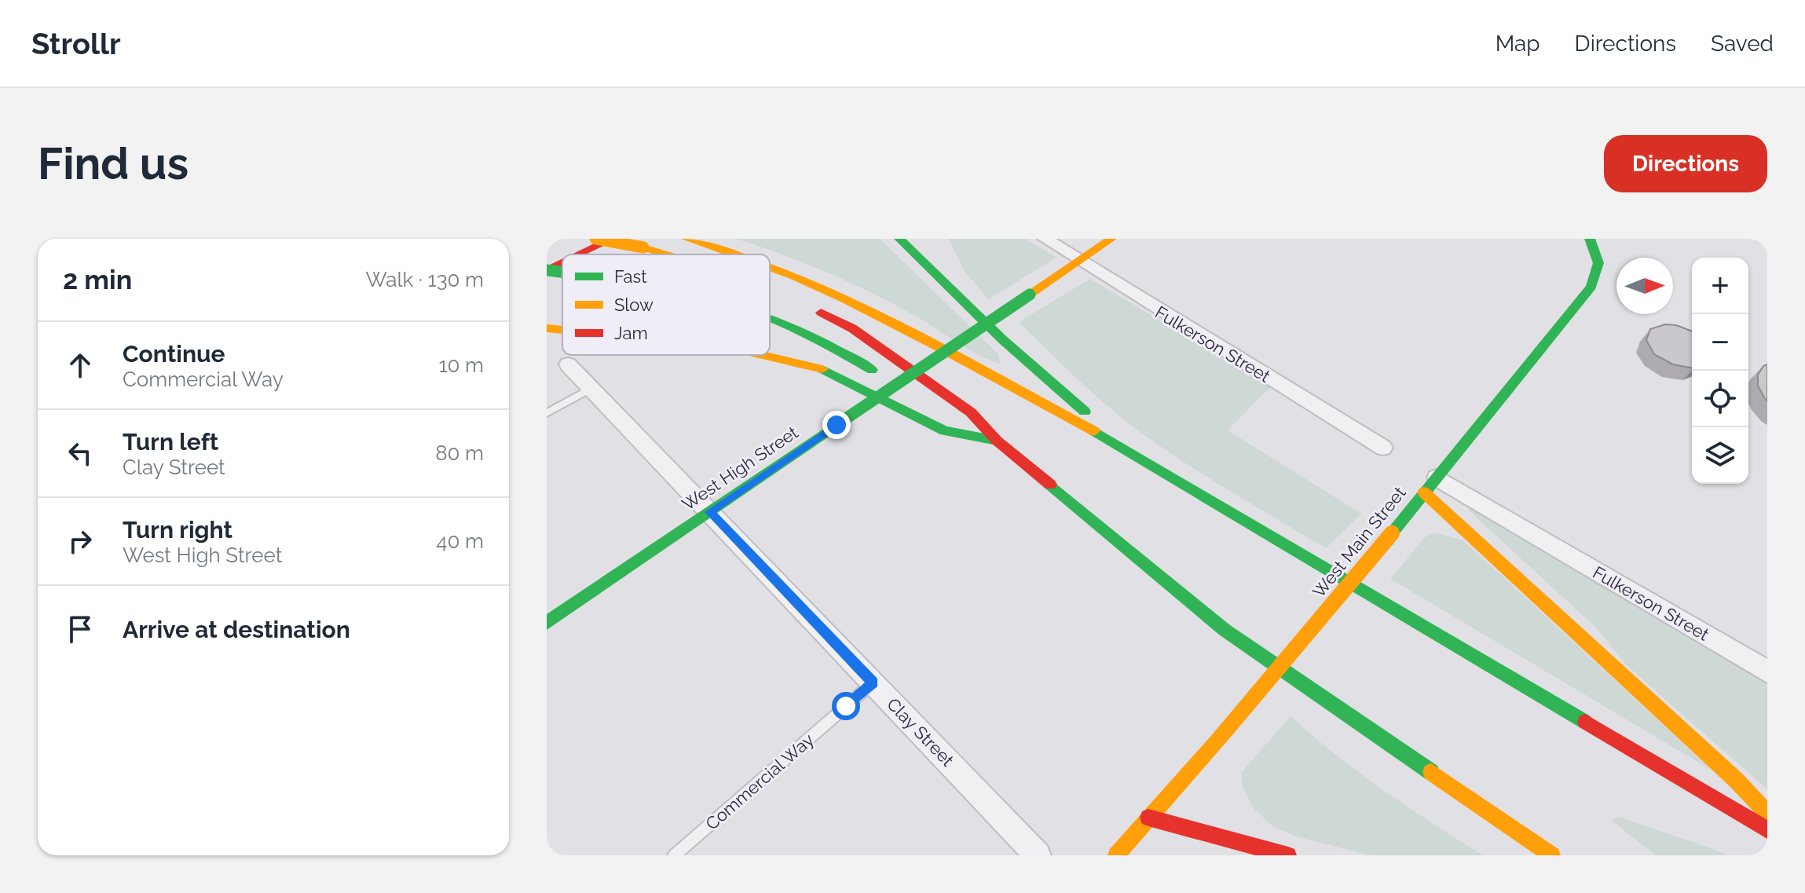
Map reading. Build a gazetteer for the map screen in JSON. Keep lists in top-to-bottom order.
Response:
{
  "streets": {
    "main road": ["West High Street", "West Main Street"],
    "street": ["Fulkerson Street", "Clay Street"],
    "lane": ["Commercial Way"]
  },
  "crossings": [
    ["Fulkerson Street", "West High Street"],
    ["Fulkerson Street", "West Main Street"],
    ["West High Street", "Clay Street"],
    ["Clay Street", "Commercial Way"]
  ],
  "legend": ["Fast", "Slow", "Jam"],
  "north": "right",
  "page": {
    "header": "Strollr",
    "nav": ["Map", "Directions", "Saved"],
    "buttons": "Directions",
    "title": "Find us",
    "heading": ["2 min", "Walk · 130 m"],
    "map_buttons": ["+", "−"],
    "list": [
      ["Continue", "Commercial Way", "10 m"],
      ["Turn left", "Clay Street", "80 m"],
      ["Turn right", "West High Street", "40 m"],
      "Arrive at destination"
    ]
  }
}
